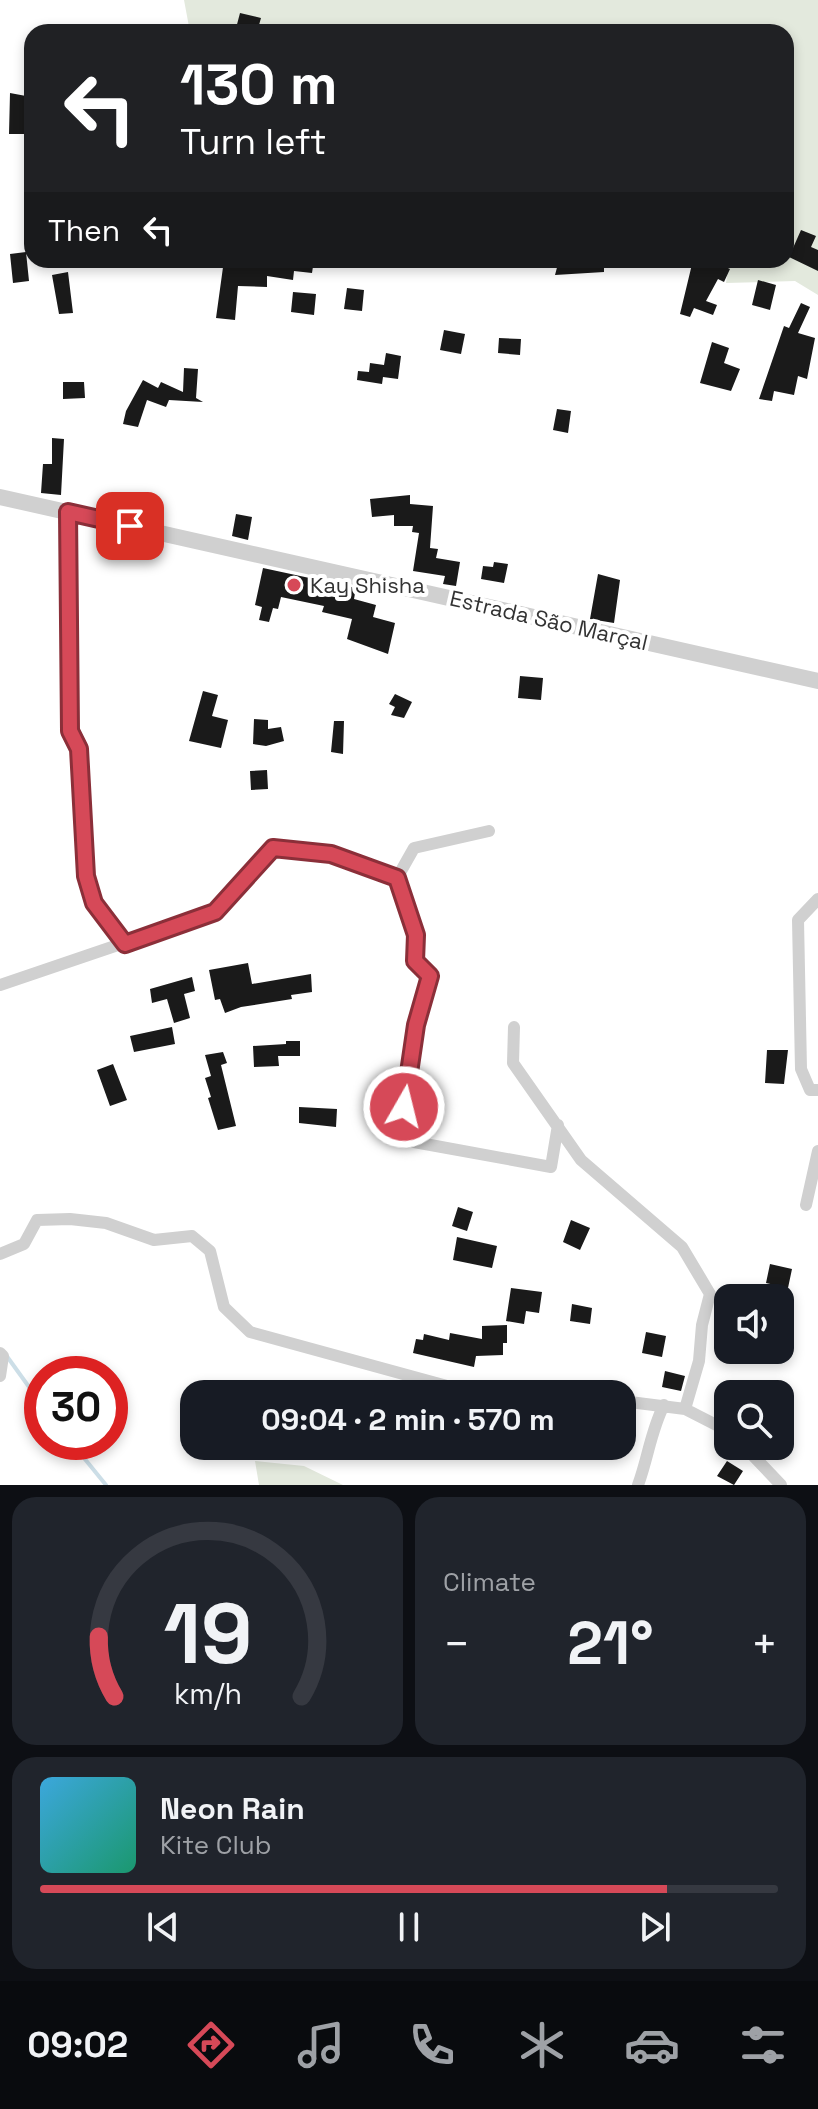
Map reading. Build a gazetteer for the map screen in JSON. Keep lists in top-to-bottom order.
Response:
{
  "streets": {
    "street": ["Estrada São Marçal"]
  },
  "places": ["Kay Shisha"],
  "page": {
    "turn": ["130 m", "Turn left"],
    "then": "Then",
    "limit": "30",
    "trip": "09:04 · 2 min · 570 m",
    "tile": "Climate",
    "heat": ["−", "21°", "+"],
    "song": ["Neon Rain", "Kite Club"],
    "tabs": "09:02",
    "gauge": ["19", "km/h"]
  }
}
